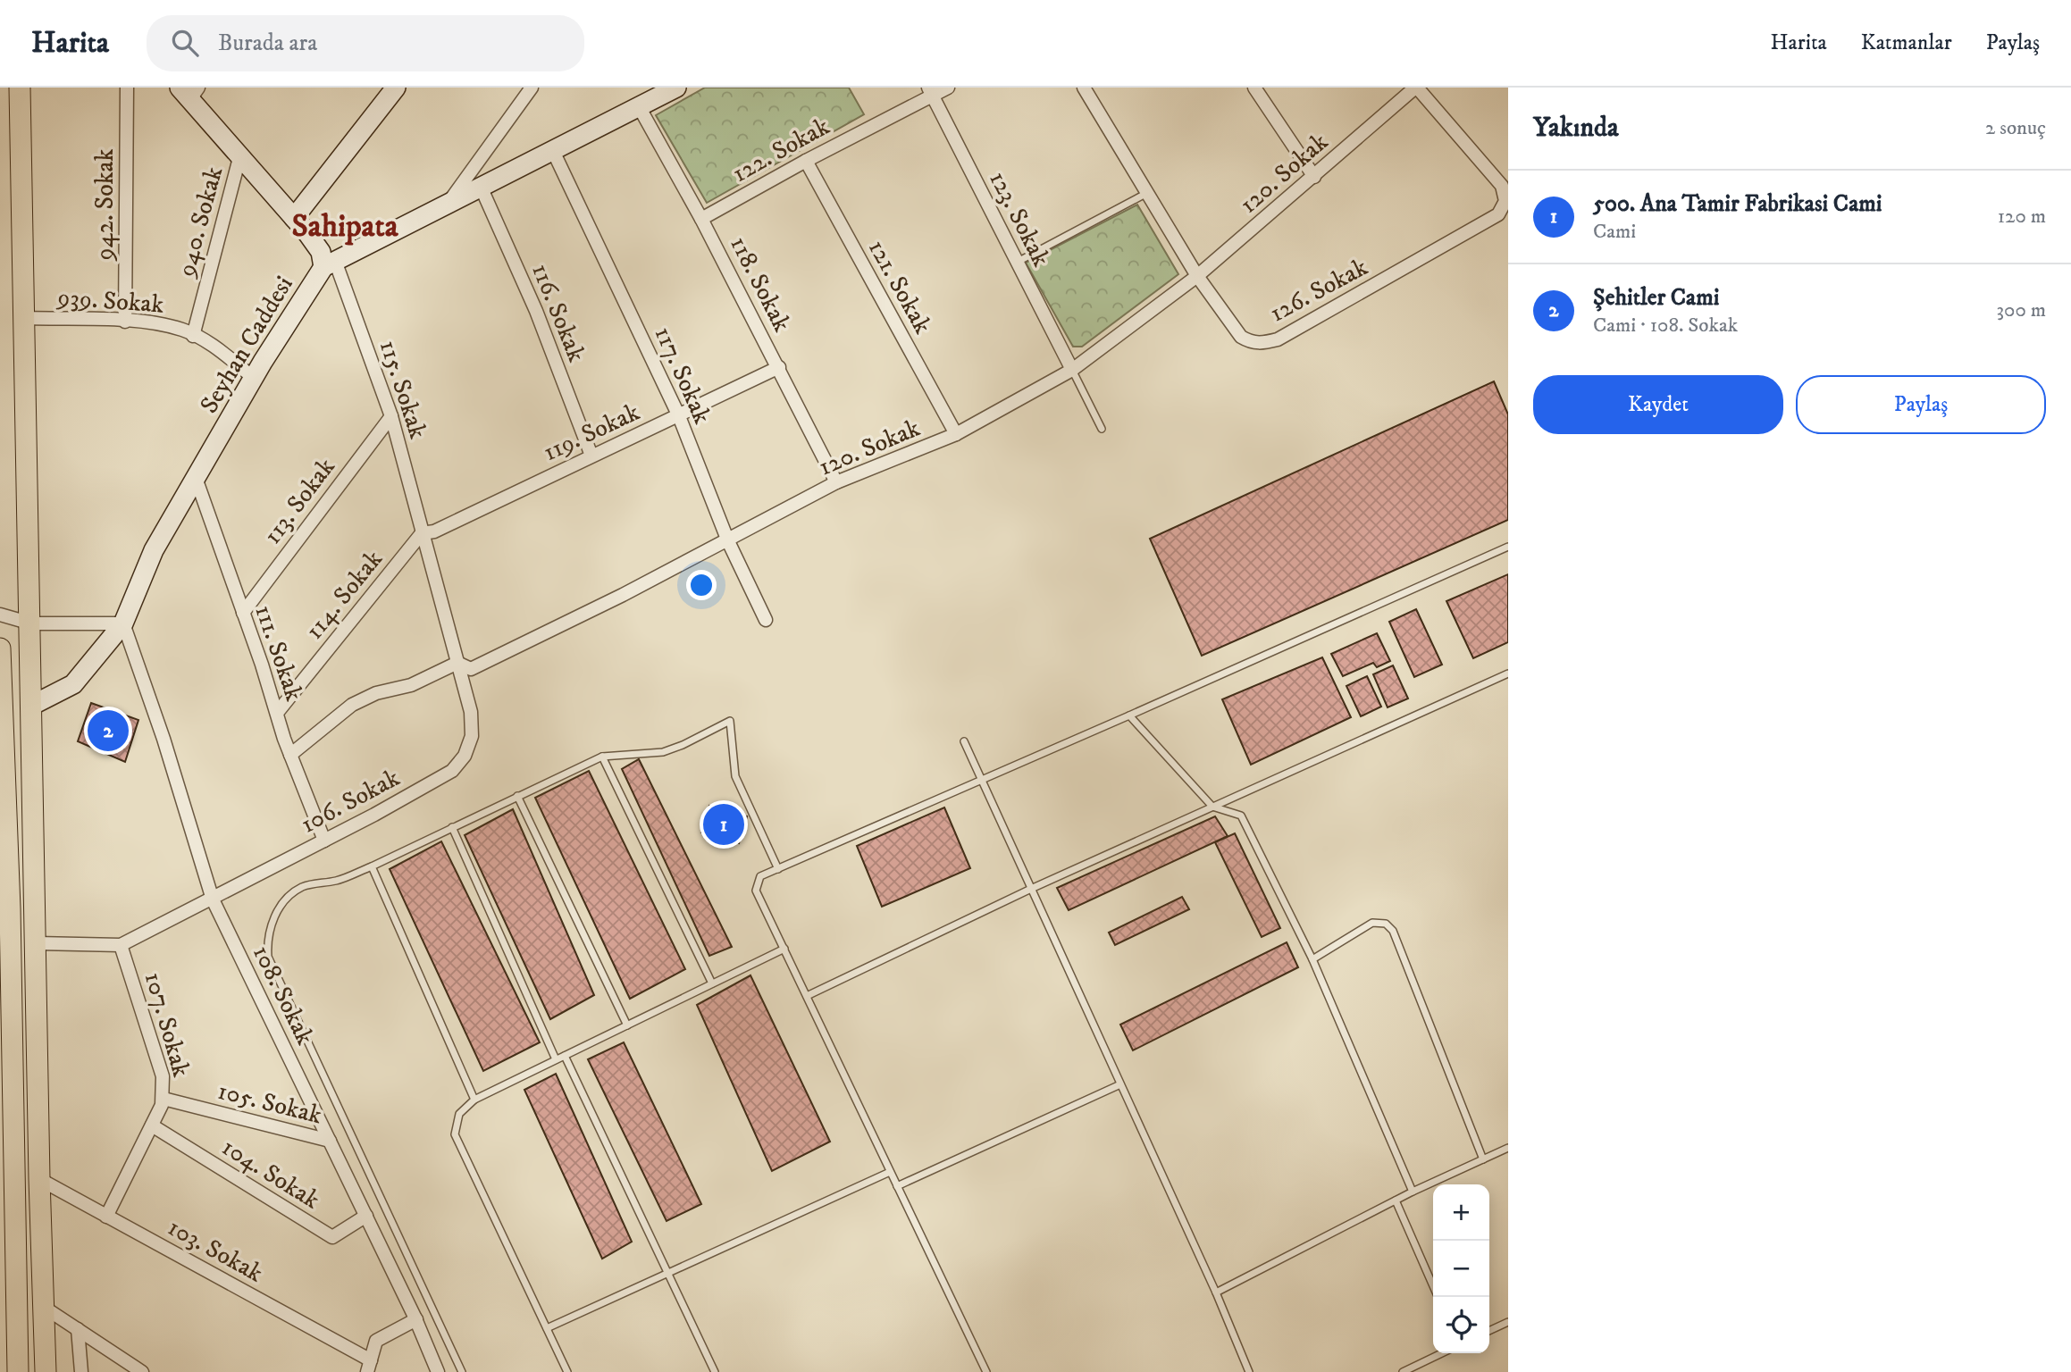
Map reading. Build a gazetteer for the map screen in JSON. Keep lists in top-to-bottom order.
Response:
{
  "streets": {
    "main road": ["Seyhan Caddesi"],
    "street": [
      "122. Sokak",
      "120. Sokak",
      "942. Sokak",
      "123. Sokak",
      "940. Sokak",
      "118. Sokak",
      "121. Sokak",
      "126. Sokak",
      "939. Sokak",
      "116. Sokak",
      "117. Sokak",
      "115. Sokak",
      "119. Sokak",
      "113. Sokak",
      "114. Sokak",
      "111. Sokak",
      "106. Sokak",
      "108. Sokak",
      "107. Sokak",
      "105. Sokak",
      "104. Sokak",
      "103. Sokak"
    ]
  },
  "crossings": [
    ["122. Sokak", "123. Sokak"],
    ["122. Sokak", "118. Sokak"],
    ["122. Sokak", "121. Sokak"],
    ["120. Sokak", "123. Sokak"],
    ["120. Sokak", "118. Sokak"],
    ["120. Sokak", "121. Sokak"],
    ["120. Sokak", "126. Sokak"],
    ["120. Sokak", "117. Sokak"],
    ["120. Sokak", "111. Sokak"],
    ["120. Sokak", "106. Sokak"],
    ["942. Sokak", "939. Sokak"],
    ["940. Sokak", "939. Sokak"],
    ["118. Sokak", "119. Sokak"],
    ["939. Sokak", "Seyhan Caddesi"],
    ["116. Sokak", "119. Sokak"],
    ["Seyhan Caddesi", "115. Sokak"],
    ["Seyhan Caddesi", "111. Sokak"],
    ["Seyhan Caddesi", "108. Sokak"],
    ["117. Sokak", "119. Sokak"],
    ["115. Sokak", "119. Sokak"],
    ["115. Sokak", "113. Sokak"],
    ["115. Sokak", "114. Sokak"],
    ["115. Sokak", "106. Sokak"],
    ["119. Sokak", "114. Sokak"],
    ["119. Sokak", "106. Sokak"],
    ["113. Sokak", "111. Sokak"],
    ["114. Sokak", "111. Sokak"],
    ["114. Sokak", "106. Sokak"],
    ["111. Sokak", "106. Sokak"],
    ["106. Sokak", "108. Sokak"],
    ["106. Sokak", "107. Sokak"],
    ["108. Sokak", "105. Sokak"],
    ["108. Sokak", "104. Sokak"],
    ["107. Sokak", "105. Sokak"],
    ["107. Sokak", "104. Sokak"],
    ["107. Sokak", "103. Sokak"]
  ],
  "districts": ["Sahipata"],
  "page": {
    "header": "Harita",
    "search": "Burada ara",
    "nav": ["Harita", "Katmanlar", "Paylaş"],
    "heading": ["Yakında", "2 sonuç"],
    "list": [
      {
        "mark": "1",
        "name": "500. Ana Tamir Fabrikasi Cami",
        "note": "Cami",
        "value": "120 m"
      },
      {
        "mark": "2",
        "name": "Şehitler Cami",
        "note": "Cami · 108. Sokak",
        "value": "300 m"
      }
    ],
    "buttons": ["Kaydet", "Paylaş"],
    "pins": ["2", "1"],
    "map_buttons": ["+", "−"]
  }
}
